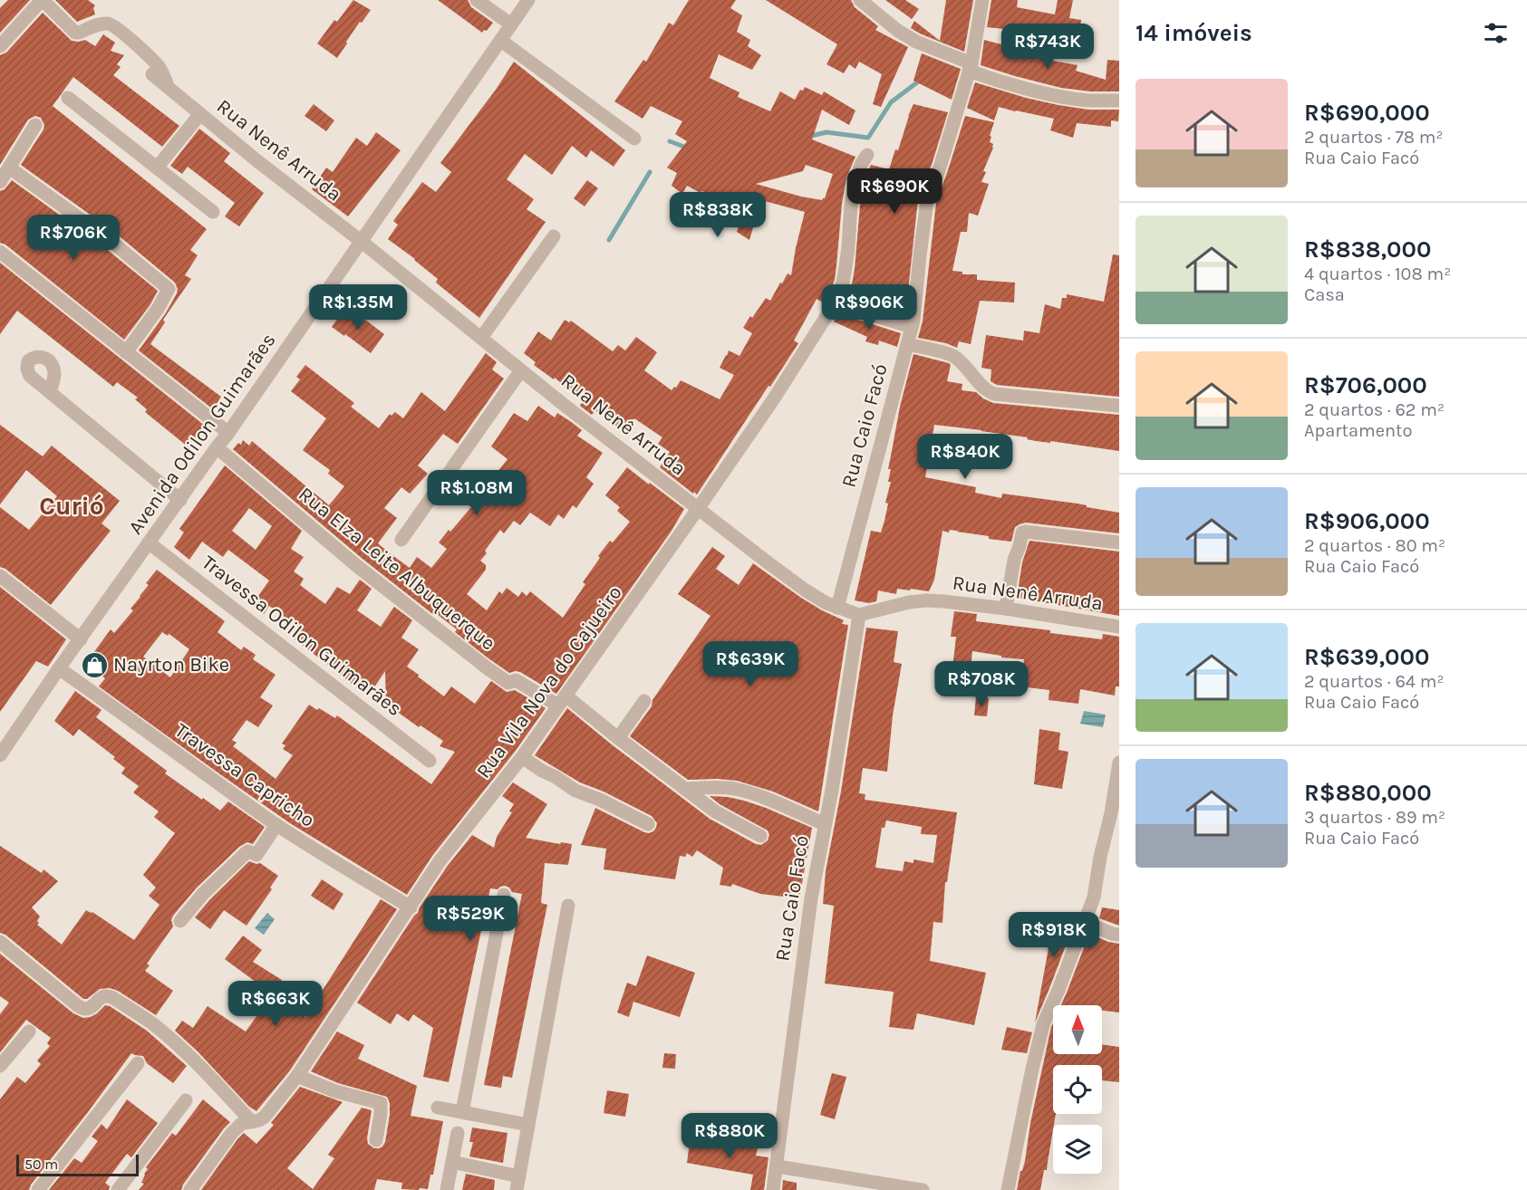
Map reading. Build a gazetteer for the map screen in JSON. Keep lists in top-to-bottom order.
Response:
{
  "streets": {
    "street": [
      "Rua Nenê Arruda",
      "Rua Caio Facó",
      "Avenida Odilon Guimarães",
      "Rua Elza Leite Albuquerque",
      "Travessa Odilon Guimarães",
      "Rua Vila Nova do Cajueiro",
      "Travessa Capricho"
    ]
  },
  "crossings": [
    ["Rua Nenê Arruda", "Rua Caio Facó"],
    ["Rua Nenê Arruda", "Avenida Odilon Guimarães"],
    ["Rua Nenê Arruda", "Rua Vila Nova do Cajueiro"],
    ["Avenida Odilon Guimarães", "Rua Elza Leite Albuquerque"],
    ["Avenida Odilon Guimarães", "Travessa Odilon Guimarães"],
    ["Avenida Odilon Guimarães", "Travessa Capricho"],
    ["Rua Elza Leite Albuquerque", "Rua Vila Nova do Cajueiro"],
    ["Rua Vila Nova do Cajueiro", "Travessa Capricho"]
  ],
  "districts": ["Curió"],
  "places": {
    "shop": ["Nayrton Bike"]
  },
  "scale_bar": "50 m",
  "north": "top",
  "page": {
    "heading": "14 imóveis",
    "price": [
      "R$743K",
      "R$690K",
      "R$838K",
      "R$706K",
      "R$1.35M",
      "R$906K",
      "R$840K",
      "R$1.08M",
      "R$639K",
      "R$708K",
      "R$529K",
      "R$918K",
      "R$663K",
      "R$880K"
    ],
    "list": [
      {
        "name": "R$690,000",
        "note": "2 quartos · 78 m² · Rua Caio Facó"
      },
      {
        "name": "R$838,000",
        "note": "4 quartos · 108 m² · Casa"
      },
      {
        "name": "R$706,000",
        "note": "2 quartos · 62 m² · Apartamento"
      },
      {
        "name": "R$906,000",
        "note": "2 quartos · 80 m² · Rua Caio Facó"
      },
      {
        "name": "R$639,000",
        "note": "2 quartos · 64 m² · Rua Caio Facó"
      },
      {
        "name": "R$880,000",
        "note": "3 quartos · 89 m² · Rua Caio Facó"
      }
    ],
    "scale": "50 m"
  }
}
